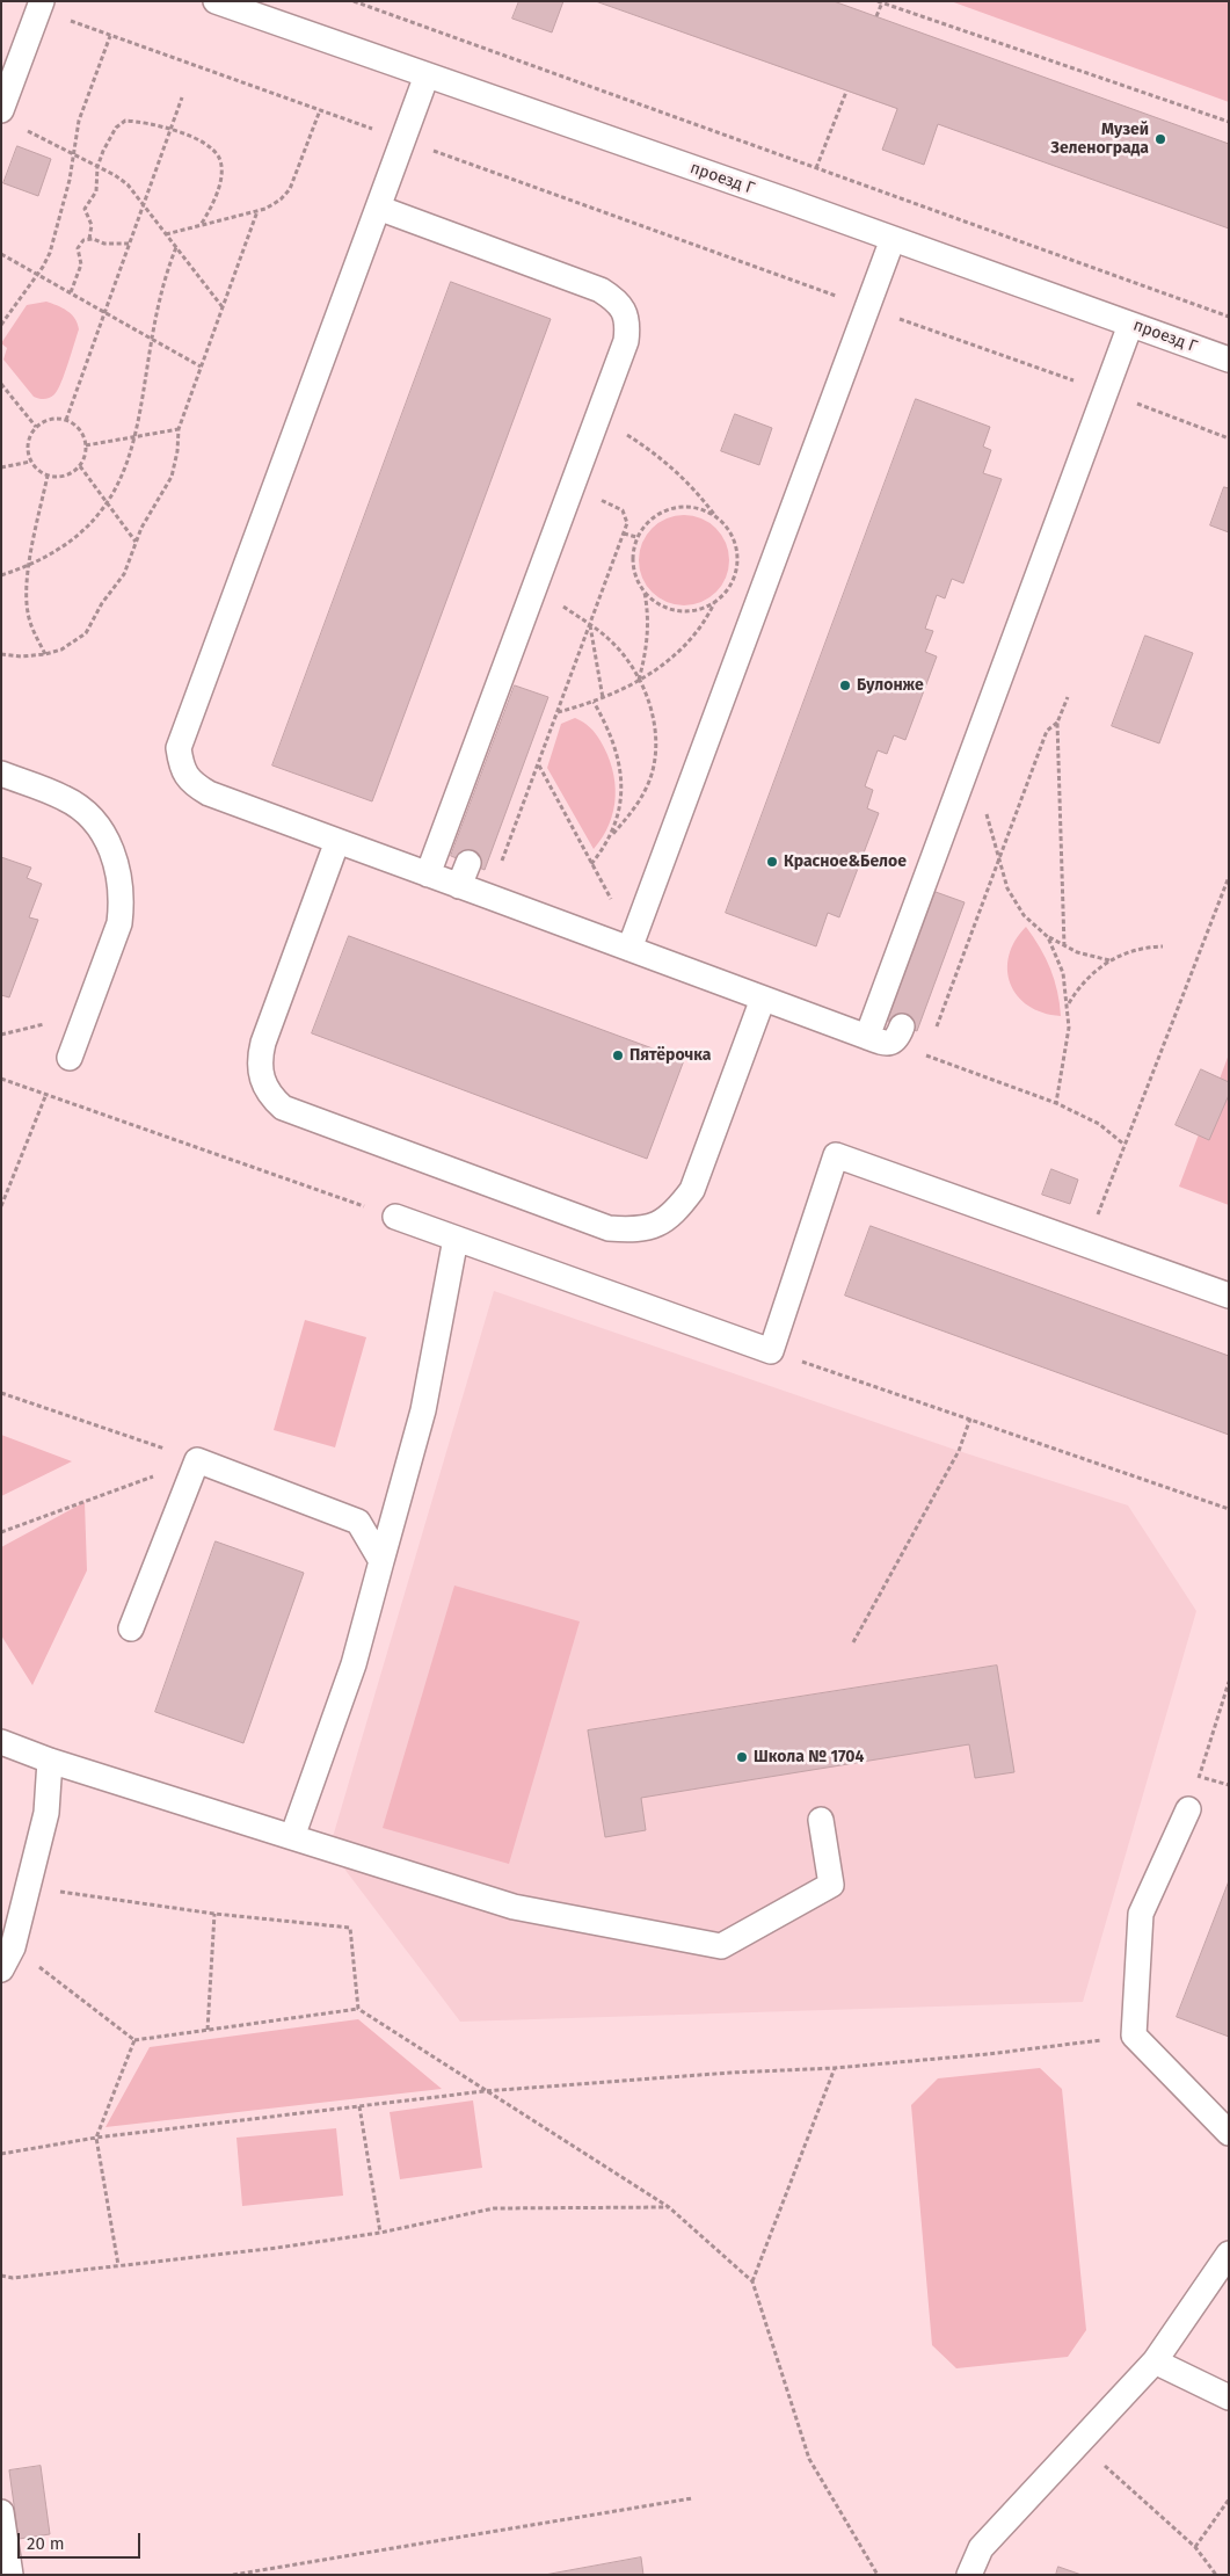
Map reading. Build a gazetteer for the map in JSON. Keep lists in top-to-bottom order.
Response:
{
  "streets": {
    "lane": ["проезд Г"]
  },
  "places": [
    "Музей Зеленограда",
    "Булонже",
    "Красное&Белое",
    "Пятёрочка",
    "Школа № 1704"
  ],
  "scale_bar": "20 m"
}
